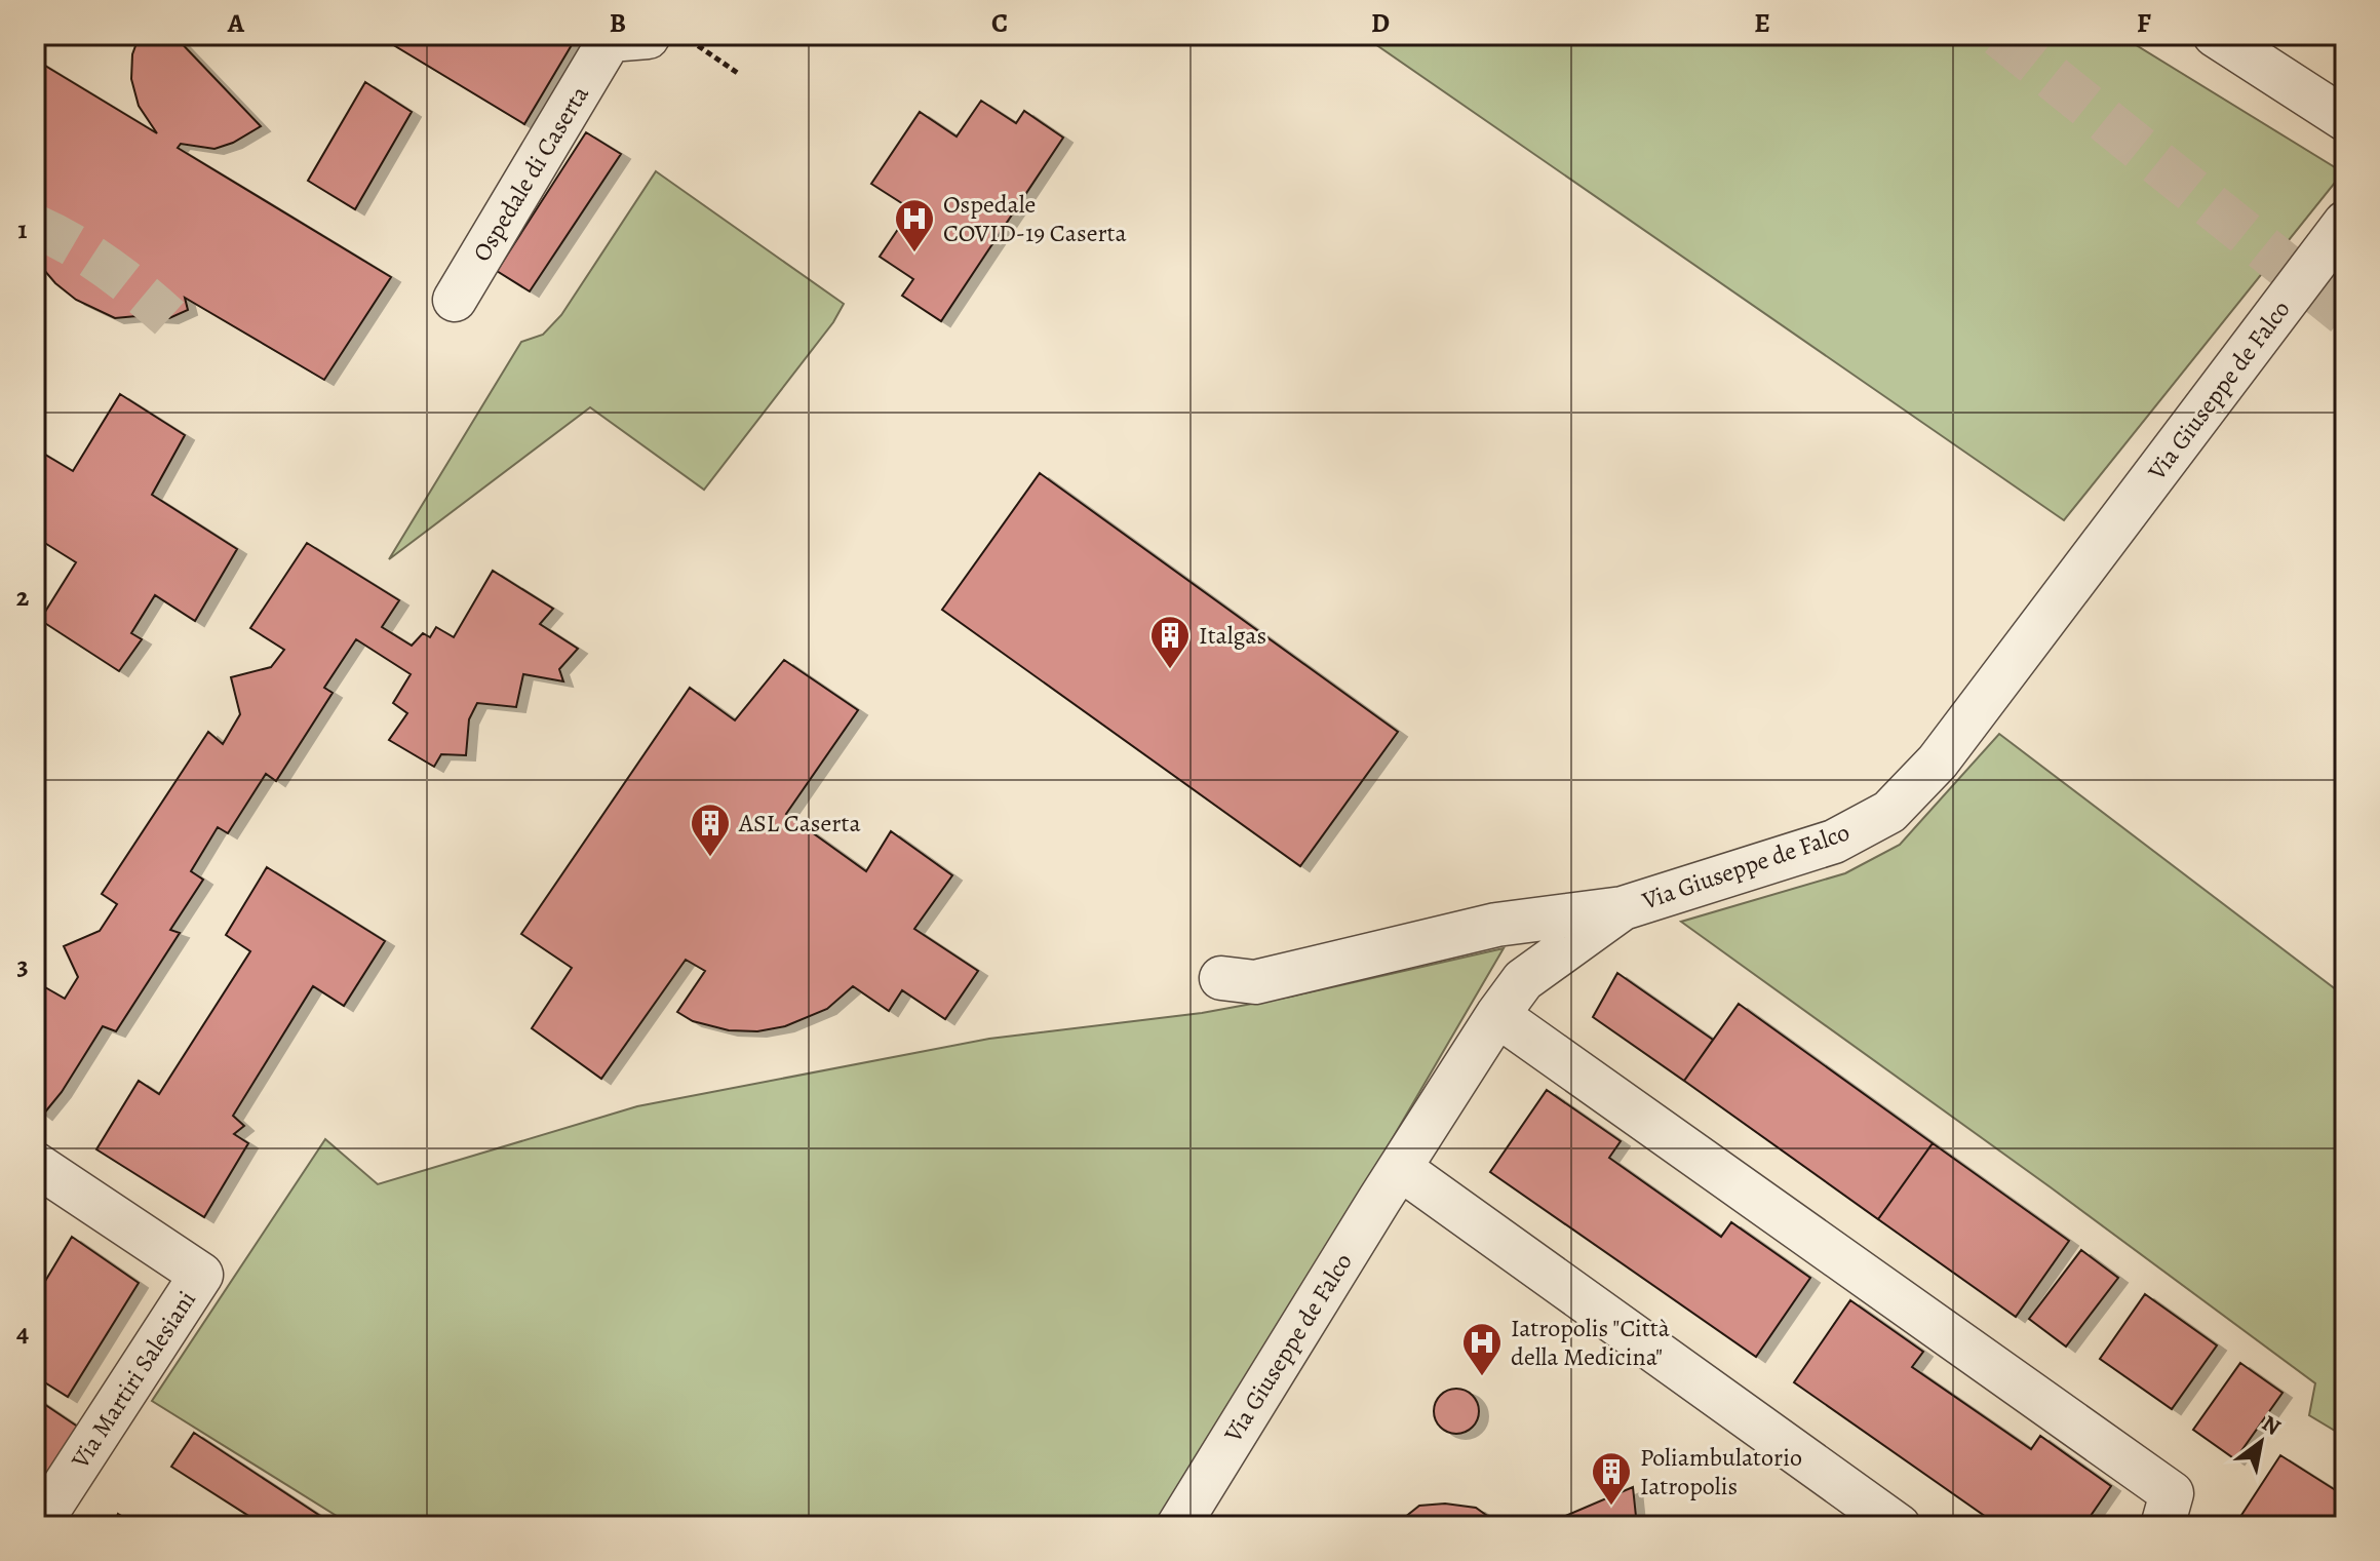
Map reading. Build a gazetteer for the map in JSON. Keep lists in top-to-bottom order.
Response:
{
  "streets": {
    "street": ["Ospedale di Caserta", "Via Giuseppe de Falco", "Via Martiri Salesiani"]
  },
  "places": {
    "hospital": ["Ospedale COVID-19 Caserta", "Iatropolis \"Città della Medicina\""],
    "building": ["Italgas", "ASL Caserta", "Poliambulatorio Iatropolis"]
  },
  "north": "top right",
  "grid": {
    "columns": [
      "A",
      "B",
      "C",
      "D",
      "E",
      "F"
    ],
    "rows": [
      "1",
      "2",
      "3",
      "4"
    ]
  }
}
